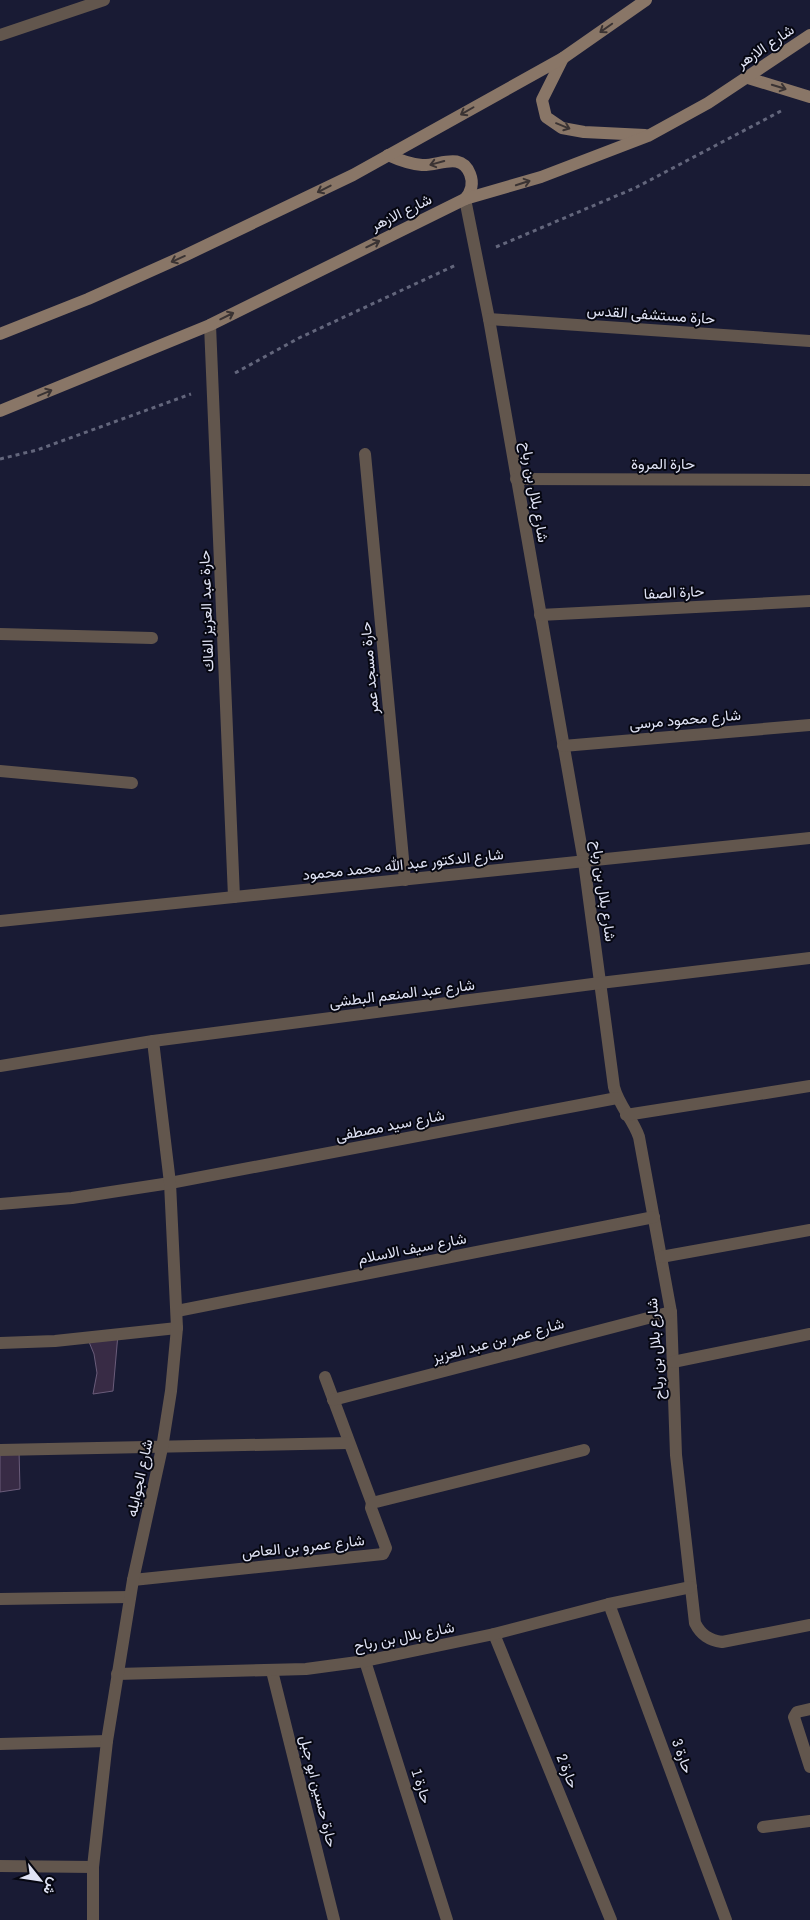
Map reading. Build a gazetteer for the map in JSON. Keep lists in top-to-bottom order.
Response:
{
  "streets": {
    "main road": ["شارع الازهر"],
    "street": [
      "حارة مستشفى القدس",
      "حارة المروة",
      "شارع بلال بن رباح",
      "حارة الصفا",
      "حارة عبد العزيز الفاك",
      "حارة مسجد عمر",
      "شارع محمود مرسى",
      "شارع الدكتور عبد الله محمد محمود",
      "شارع عبد المنعم البطشى",
      "شارع سيد مصطفى",
      "شارع سيف الاسلام",
      "شارع عمر بن عبد العزيز",
      "شارع الجوايله",
      "شارع عمرو بن العاص",
      "حارة 3",
      "حارة 2",
      "حارة 1",
      "حارة حسين ابو جبل"
    ]
  },
  "crossings": [
    ["شارع الازهر", "شارع بلال بن رباح"],
    ["شارع الازهر", "حارة عبد العزيز الفاك"],
    ["حارة مستشفى القدس", "شارع بلال بن رباح"],
    ["حارة المروة", "شارع بلال بن رباح"],
    ["شارع بلال بن رباح", "حارة الصفا"],
    ["شارع بلال بن رباح", "شارع محمود مرسى"],
    ["شارع بلال بن رباح", "شارع الدكتور عبد الله محمد محمود"],
    ["شارع بلال بن رباح", "شارع عبد المنعم البطشى"],
    ["شارع بلال بن رباح", "شارع سيد مصطفى"],
    ["شارع بلال بن رباح", "شارع سيف الاسلام"],
    ["شارع بلال بن رباح", "شارع عمر بن عبد العزيز"],
    ["شارع بلال بن رباح", "شارع الجوايله"],
    ["شارع بلال بن رباح", "حارة 3"],
    ["شارع بلال بن رباح", "حارة 2"],
    ["شارع بلال بن رباح", "حارة 1"],
    ["شارع بلال بن رباح", "حارة حسين ابو جبل"],
    ["حارة عبد العزيز الفاك", "شارع الدكتور عبد الله محمد محمود"],
    ["حارة مسجد عمر", "شارع الدكتور عبد الله محمد محمود"],
    ["شارع عبد المنعم البطشى", "شارع الجوايله"],
    ["شارع سيد مصطفى", "شارع الجوايله"],
    ["شارع سيف الاسلام", "شارع الجوايله"],
    ["شارع الجوايله", "شارع عمرو بن العاص"]
  ],
  "north": "bottom right"
}
